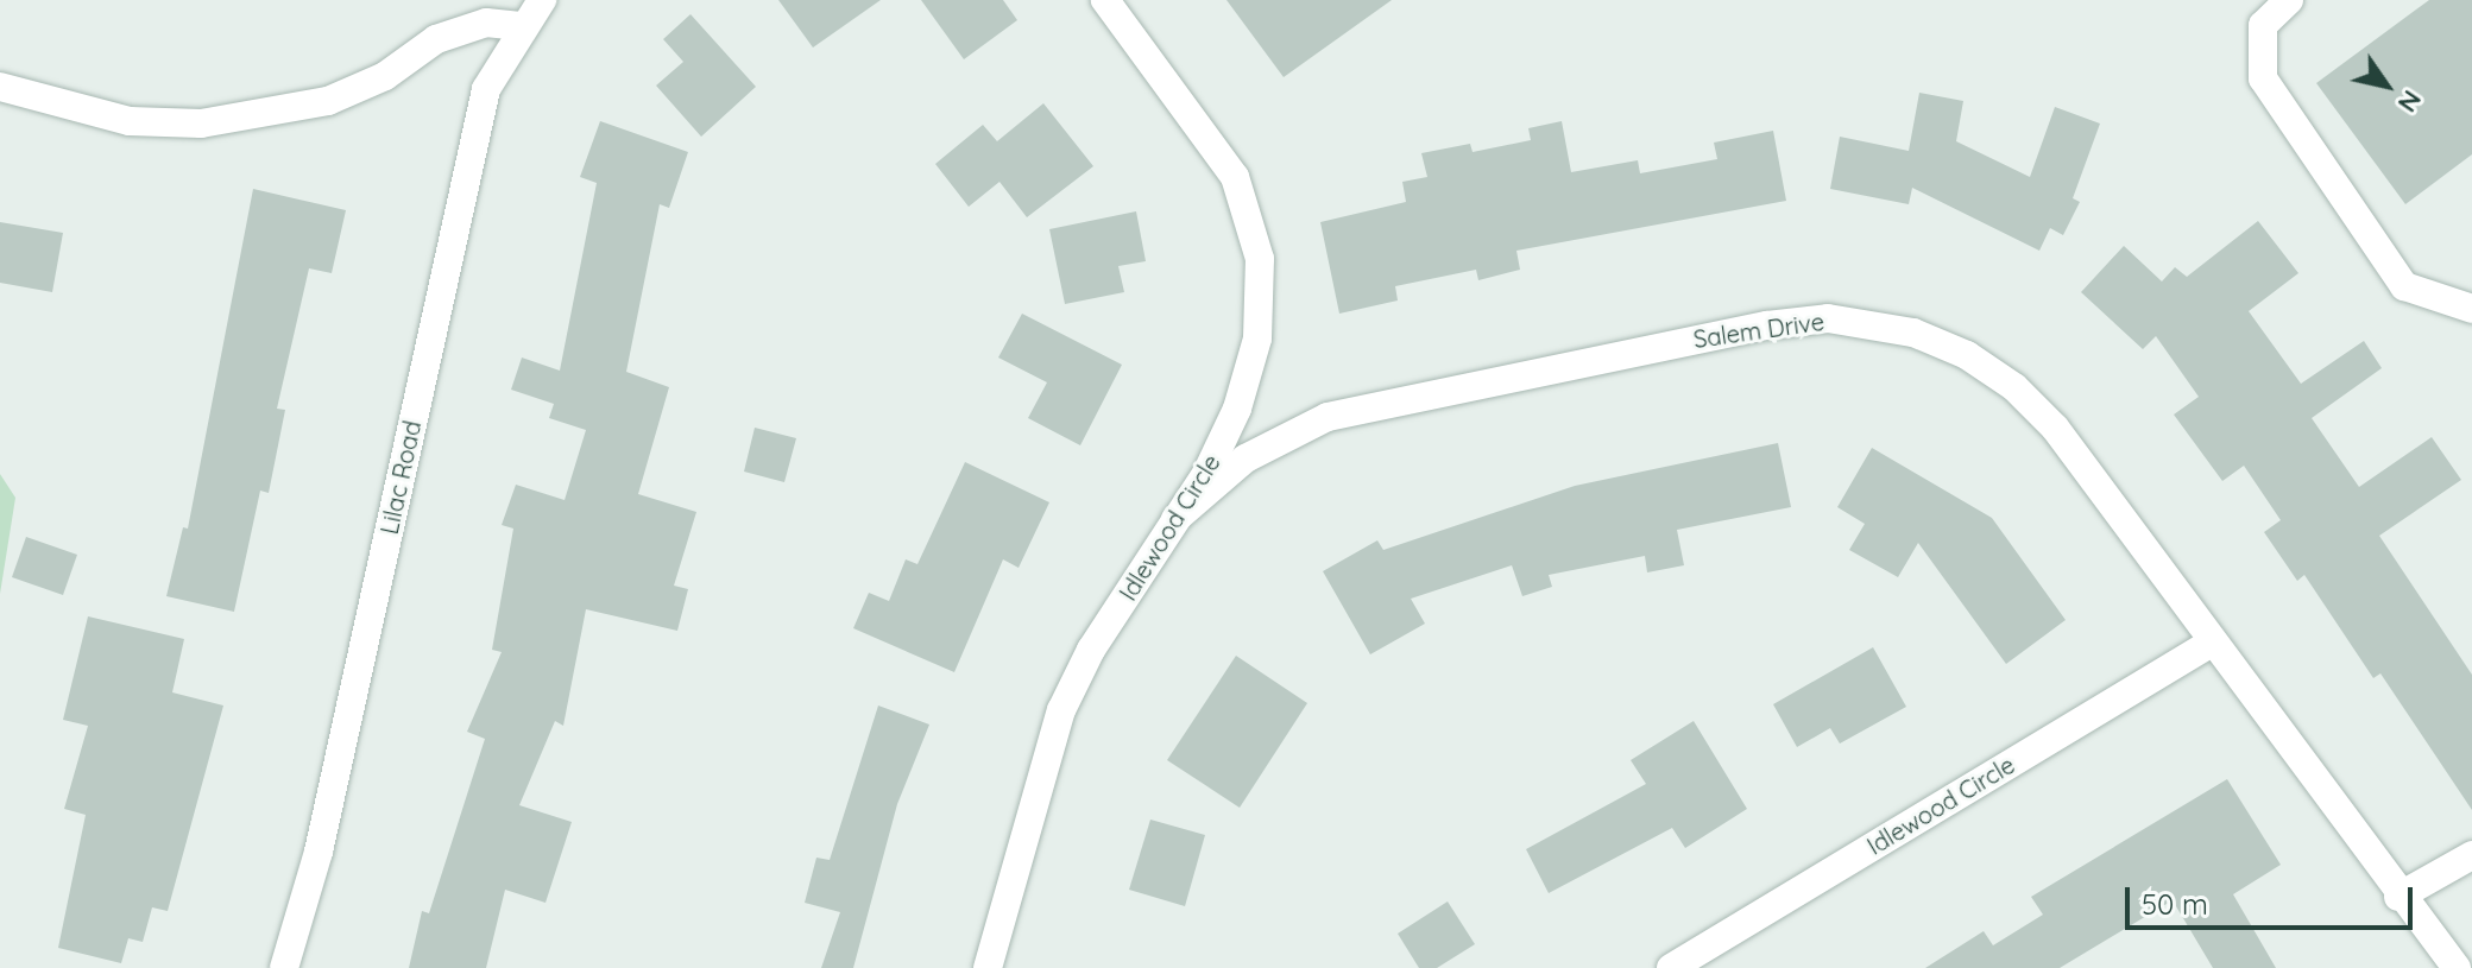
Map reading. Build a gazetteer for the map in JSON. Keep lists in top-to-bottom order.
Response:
{
  "streets": {
    "street": ["Salem Drive", "Lilac Road", "Idlewood Circle"]
  },
  "crossings": [
    ["Salem Drive", "Idlewood Circle"]
  ],
  "scale_bar": "50 m",
  "north": "bottom right"
}
